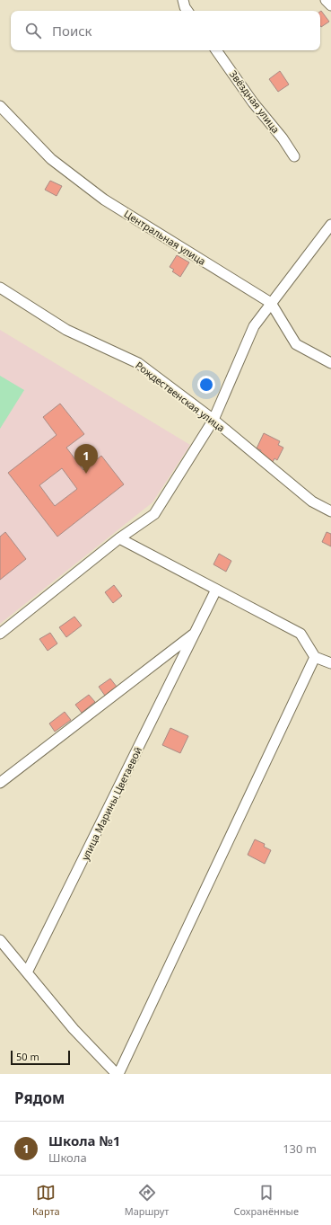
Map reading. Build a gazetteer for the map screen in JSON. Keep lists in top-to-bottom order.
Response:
{
  "streets": {
    "street": [
      "Звёздная улица",
      "Центральная улица",
      "Рождественская улица",
      "улица Марины Цветаевой"
    ]
  },
  "scale_bar": "50 m",
  "page": {
    "search": "Поиск",
    "pins": "1",
    "scale": "50 m",
    "heading": "Рядом",
    "list": [
      {
        "mark": "1",
        "name": "Школа №1",
        "note": "Школа",
        "value": "130 m"
      }
    ],
    "nav": ["Карта", "Маршрут", "Сохранённые"]
  }
}
